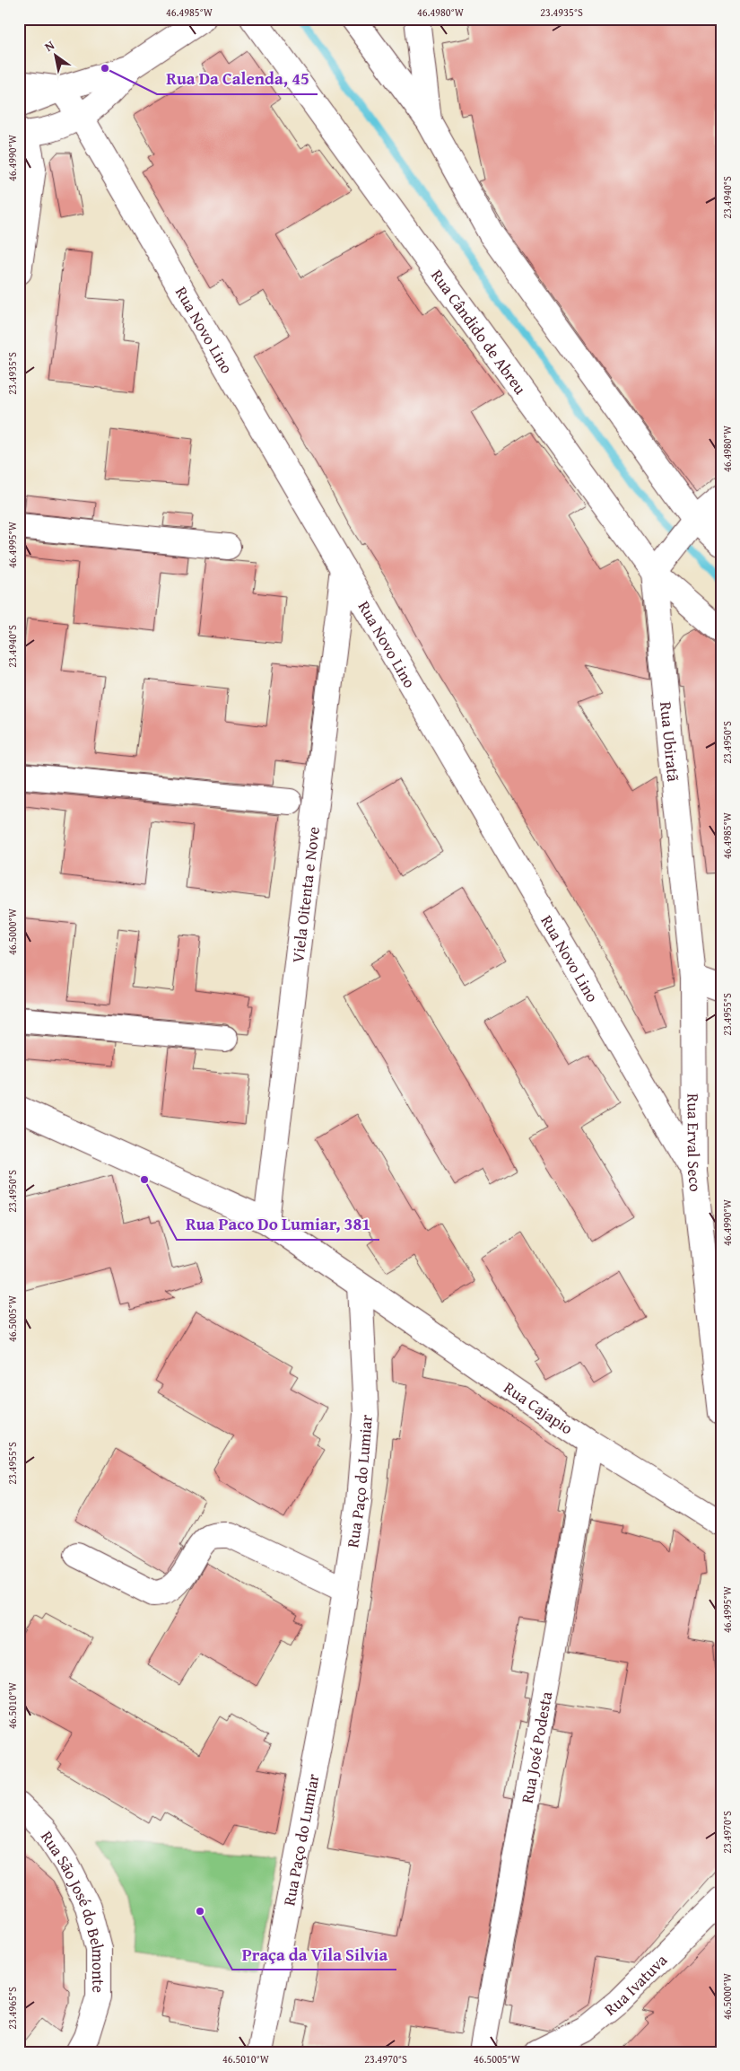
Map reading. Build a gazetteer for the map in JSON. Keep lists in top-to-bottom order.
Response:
{
  "streets": {
    "street": [
      "Rua Novo Lino",
      "Rua Cândido de Abreu",
      "Rua Ubiratã",
      "Viela Oitenta e Nove",
      "Rua Erval Seco",
      "Rua Cajapio",
      "Rua Paço do Lumiar",
      "Rua José Podesta",
      "Rua São José do Belmonte",
      "Rua Ivatuva"
    ]
  },
  "crossings": [
    ["Rua Novo Lino", "Viela Oitenta e Nove"],
    ["Rua Novo Lino", "Rua Erval Seco"],
    ["Rua Cândido de Abreu", "Rua Ubiratã"],
    ["Rua Ubiratã", "Rua Erval Seco"],
    ["Rua Cajapio", "Rua Paço do Lumiar"],
    ["Rua Cajapio", "Rua José Podesta"]
  ],
  "places": ["Rua Da Calenda, 45", "Rua Paco Do Lumiar, 381", "Praça da Vila Silvia"],
  "north": "top left",
  "coordinates": [
    "46.4985°W",
    "46.4980°W",
    "23.4935°S",
    "46.4990°W",
    "23.4940°S",
    "46.4995°W",
    "23.4950°S",
    "46.5000°W",
    "23.4955°S",
    "46.5005°W",
    "46.5010°W",
    "23.4970°S",
    "23.4965°S"
  ]
}
